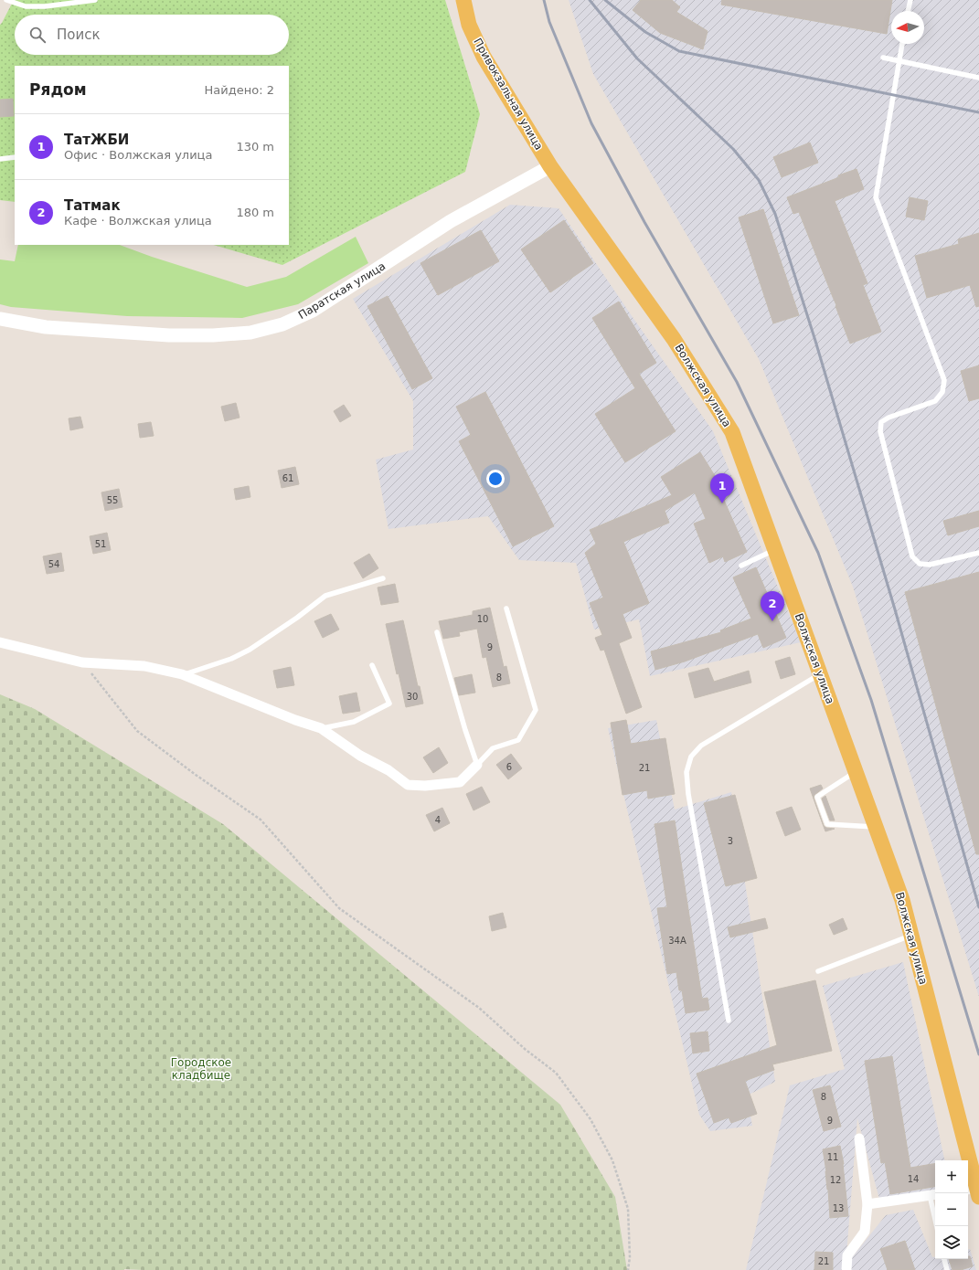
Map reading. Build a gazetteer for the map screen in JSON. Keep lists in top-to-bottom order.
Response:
{
  "streets": {
    "main road": ["Привокзальная улица", "Паратская улица", "Волжская улица"]
  },
  "crossings": [
    ["Привокзальная улица", "Паратская улица"],
    ["Привокзальная улица", "Волжская улица"],
    ["Паратская улица", "Волжская улица"]
  ],
  "parks": ["Городское кладбище"],
  "house_numbers": [
    "61",
    "55",
    "51",
    "54",
    "10",
    "9",
    "8",
    "30",
    "6",
    "21",
    "4",
    "3",
    "34А",
    "8",
    "9",
    "11",
    "14",
    "12",
    "13",
    "21"
  ],
  "north": "left",
  "page": {
    "search": "Поиск",
    "heading": ["Рядом", "Найдено: 2"],
    "list": [
      {
        "mark": "1",
        "name": "ТатЖБИ",
        "note": "Офис · Волжская улица",
        "value": "130 m"
      },
      {
        "mark": "2",
        "name": "Татмак",
        "note": "Кафе · Волжская улица",
        "value": "180 m"
      }
    ],
    "pins": ["1", "2"],
    "map_buttons": ["+", "−"]
  }
}
